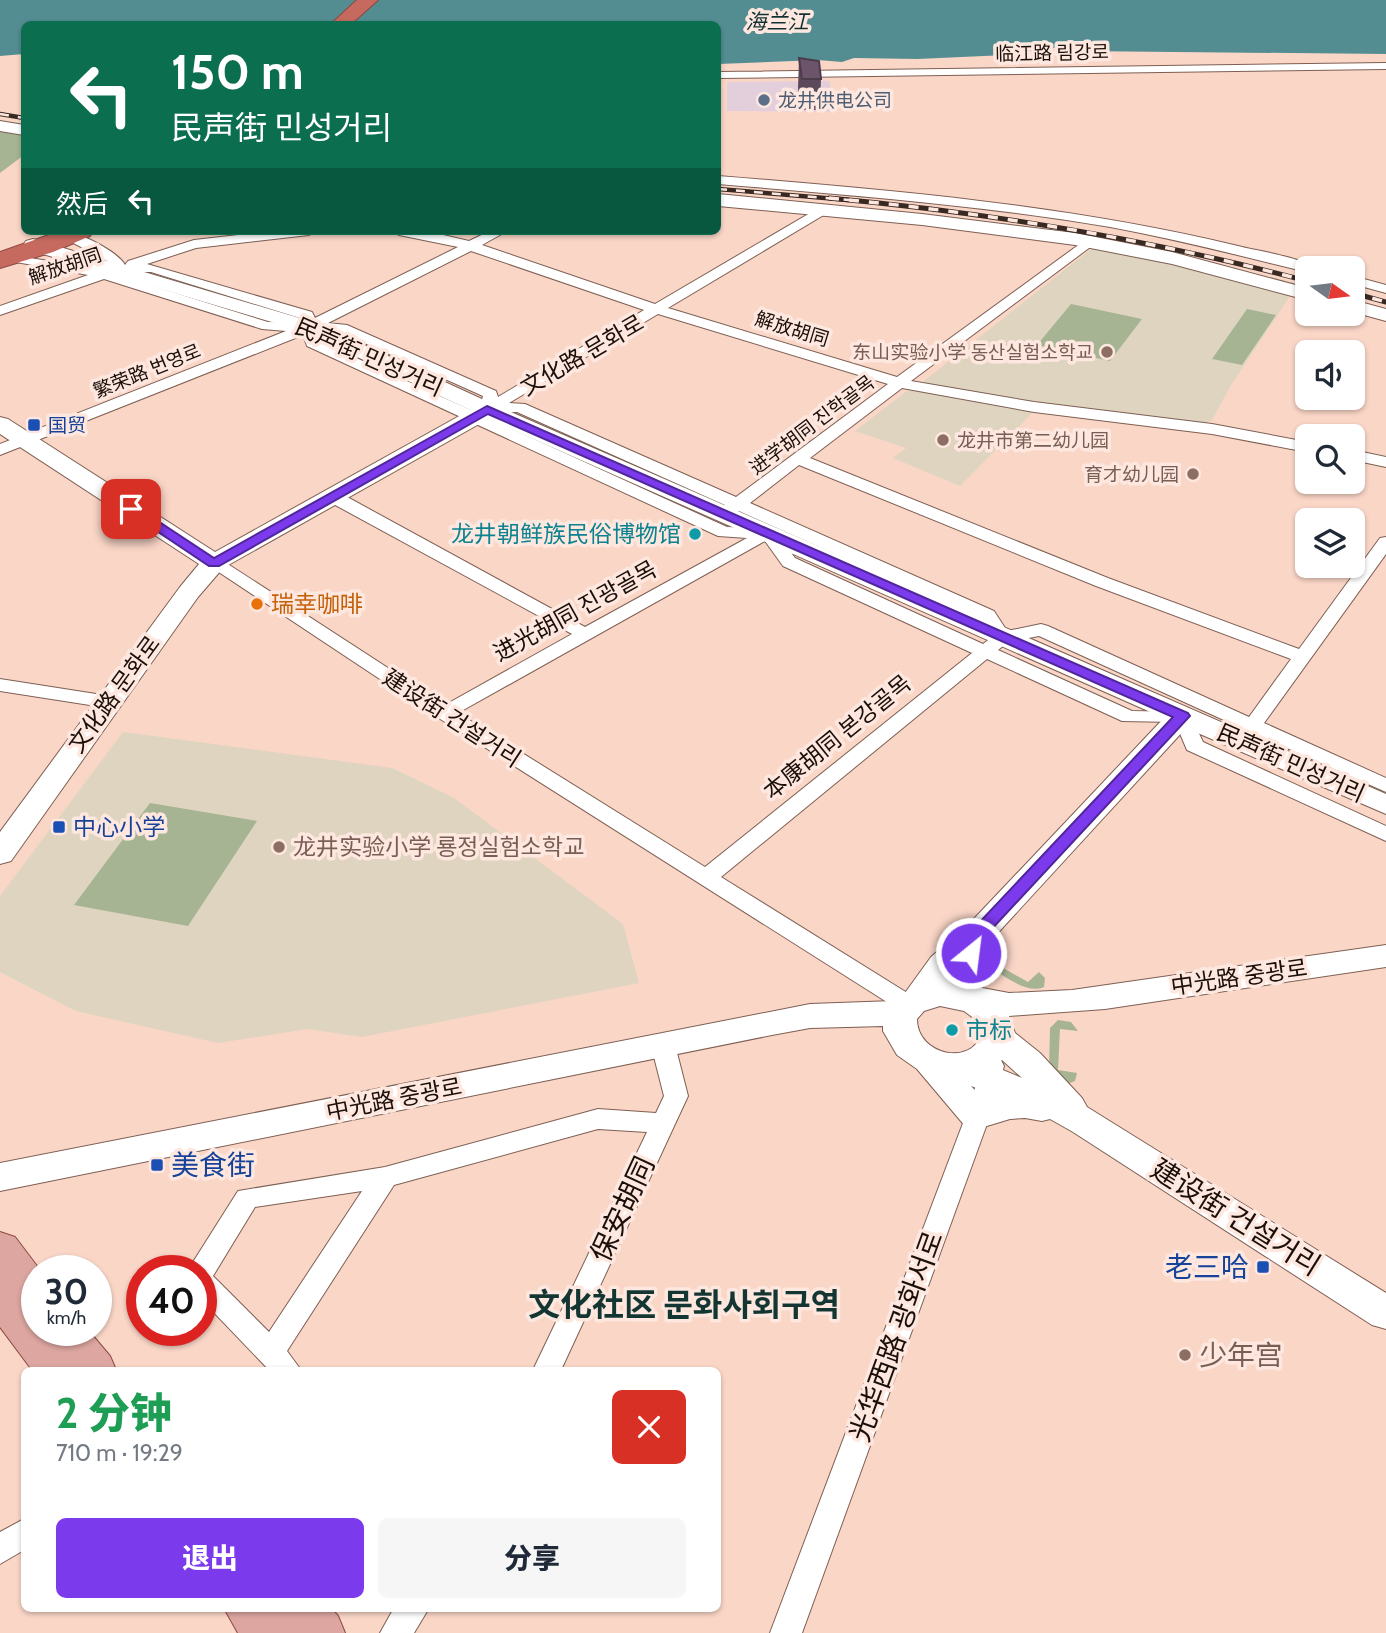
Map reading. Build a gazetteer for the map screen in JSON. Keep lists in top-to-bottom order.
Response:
{
  "streets": {
    "street": [
      "临江路 림강로",
      "解放胡同",
      "文化路 문화로",
      "民声街 민성거리",
      "繁荣路 번영로",
      "进学胡同 진학골목",
      "进光胡同 진광골목",
      "建设街 건설거리",
      "本康胡同 본강골목",
      "中光路 중광로",
      "保安胡同",
      "光华西路 광화서로"
    ]
  },
  "crossings": [
    ["解放胡同", "文化路 문화로"],
    ["解放胡同", "民声街 민성거리"],
    ["解放胡同", "繁荣路 번영로"],
    ["解放胡同", "进学胡同 진학골목"],
    ["文化路 문화로", "民声街 민성거리"],
    ["文化路 문화로", "建设街 건설거리"],
    ["民声街 민성거리", "繁荣路 번영로"],
    ["民声街 민성거리", "进学胡同 진학골목"],
    ["民声街 민성거리", "进光胡同 진광골목"],
    ["民声街 민성거리", "本康胡同 본강골목"],
    ["繁荣路 번영로", "建设街 건설거리"],
    ["进光胡同 진광골목", "建设街 건설거리"],
    ["建设街 건설거리", "本康胡同 본강골목"],
    ["建设街 건설거리", "中光路 중광로"],
    ["建设街 건설거리", "光华西路 광화서로"],
    ["中光路 중광로", "保安胡同"],
    ["中光路 중광로", "光华西路 광화서로"]
  ],
  "districts": ["文化社区 문화사회구역"],
  "water": ["海兰江"],
  "places": {
    "other": [
      "龙井供电公司",
      "东山实验小学 동산실험소학교",
      "龙井市第二幼儿园",
      "育才幼儿园",
      "龙井朝鲜族民俗博物馆",
      "瑞幸咖啡",
      "龙井实验小学 룡정실험소학교",
      "市标",
      "少年宫"
    ],
    "transit": [
      "国贸",
      "中心小学",
      "美食街",
      "老三哈"
    ]
  },
  "north": "right",
  "page": {
    "turn": ["150 m", "民声街 민성거리"],
    "then": "然后",
    "speed": "30 km/h",
    "limit": "40",
    "heading": ["2 分钟", "710 m · 19:29"],
    "buttons": ["退出", "分享"]
  }
}
